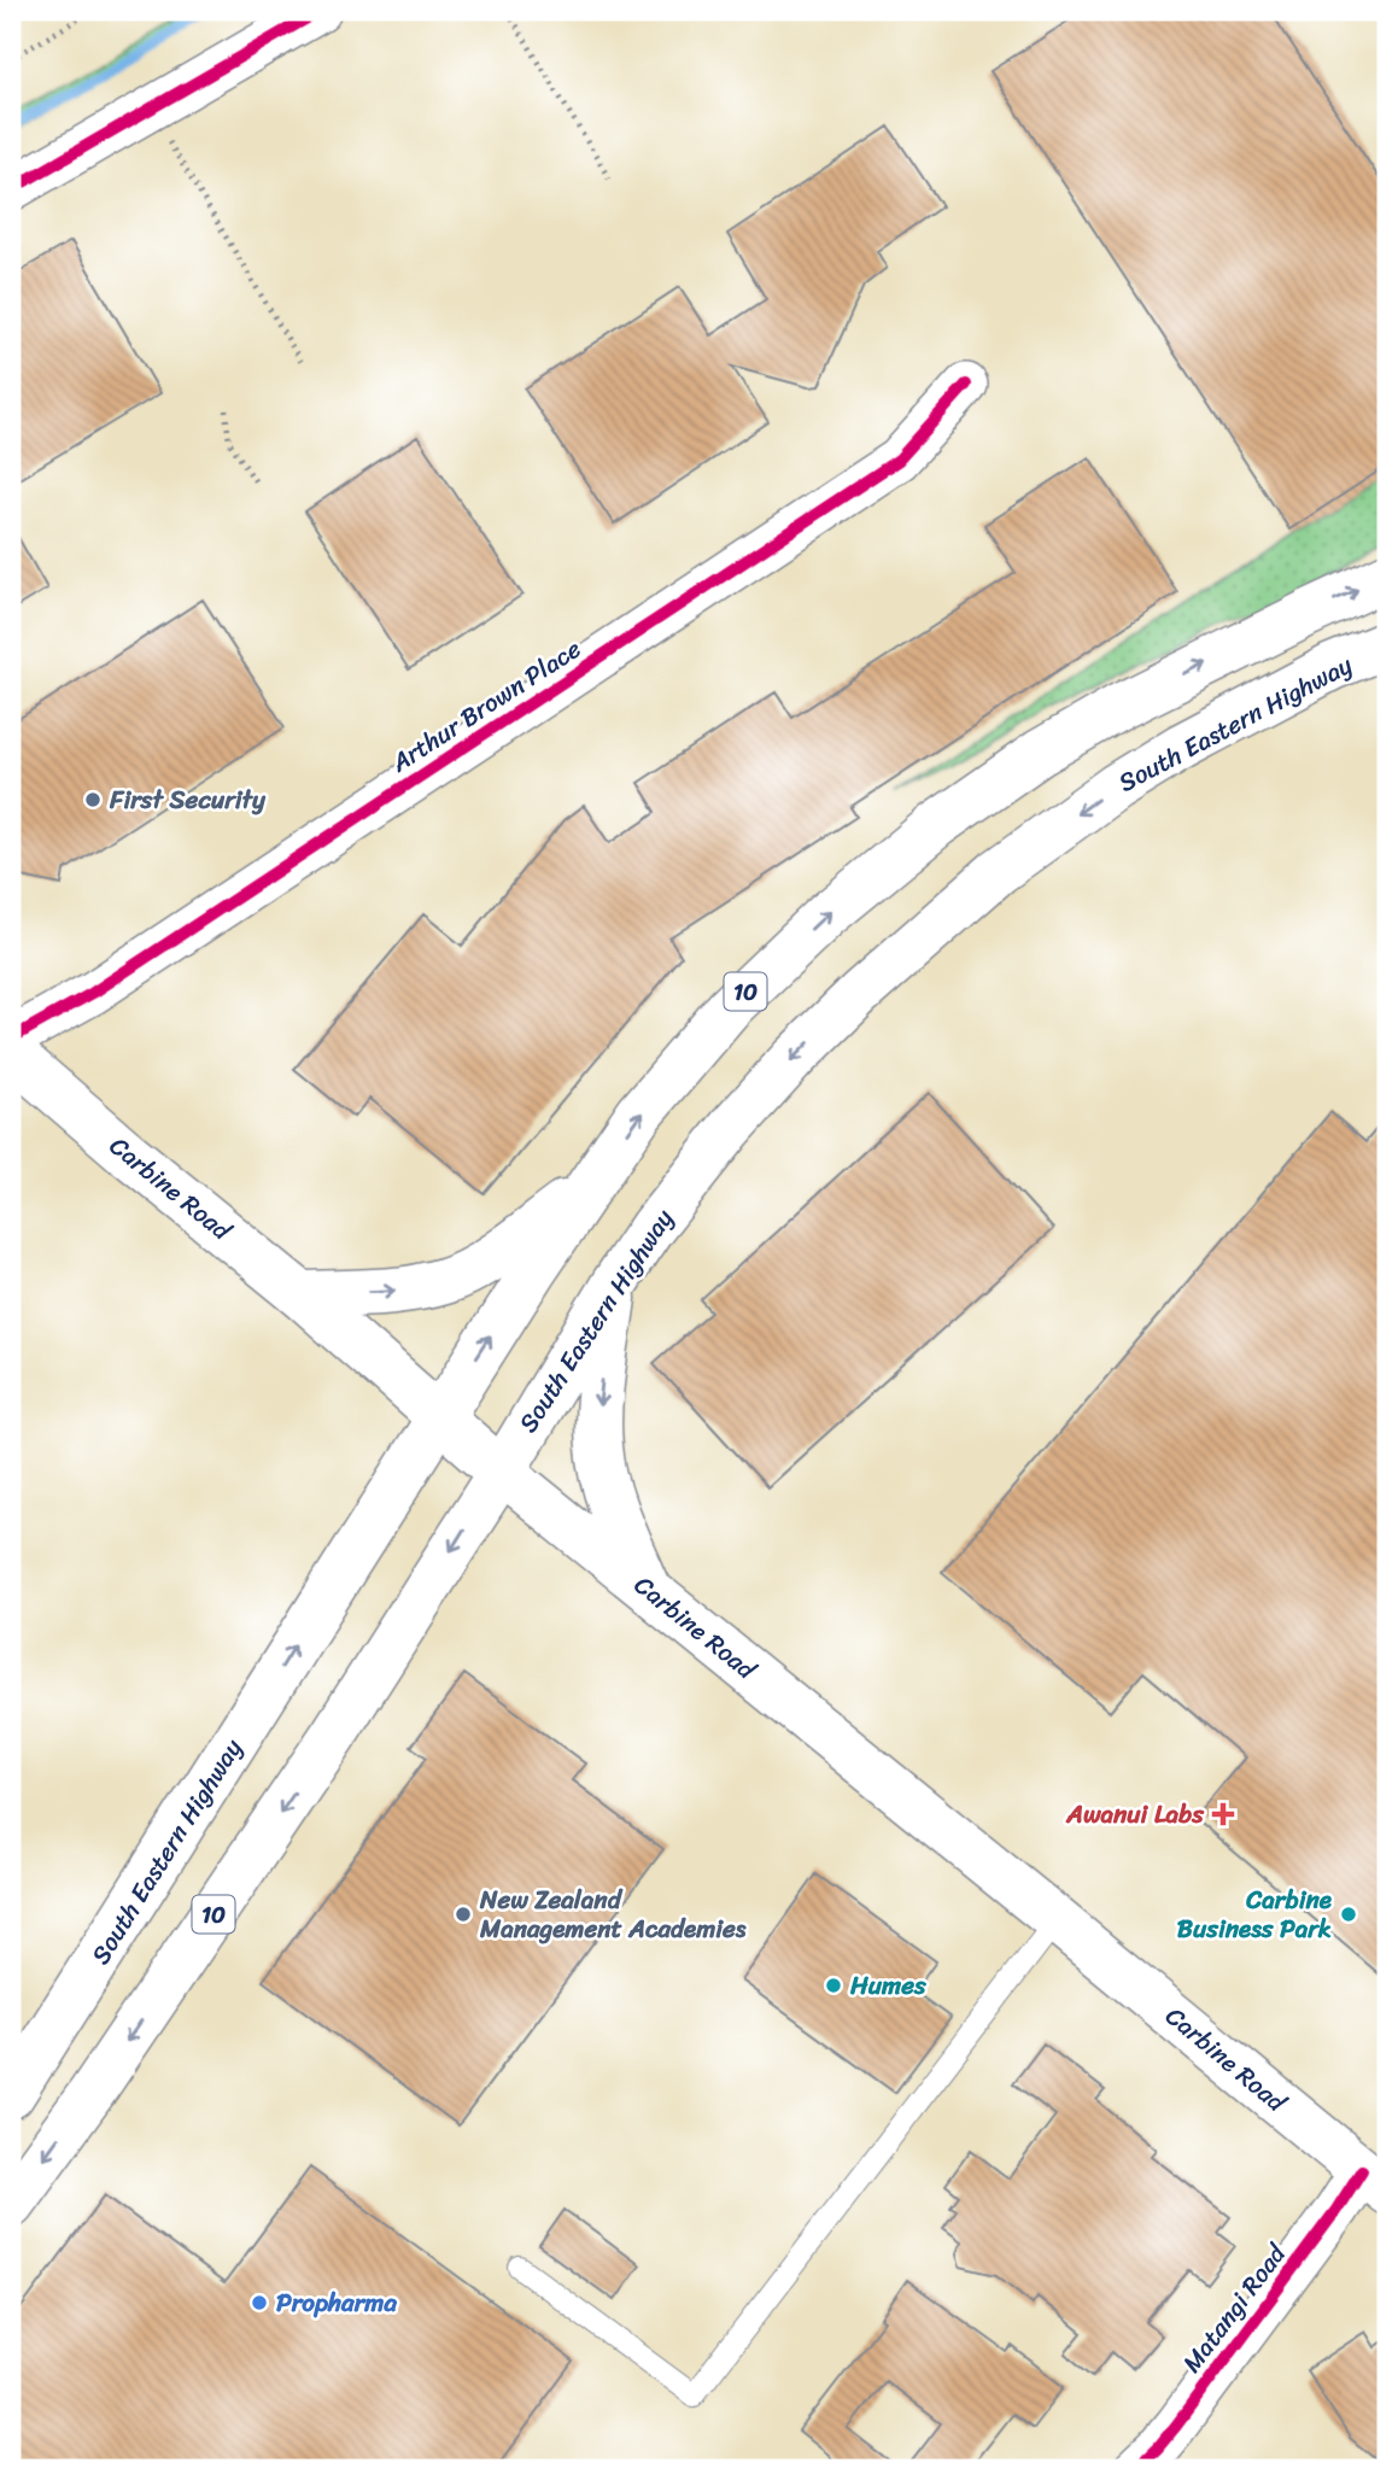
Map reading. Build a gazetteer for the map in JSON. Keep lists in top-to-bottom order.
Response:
{
  "streets": {
    "main road": ["South Eastern Highway", "10", "Carbine Road"],
    "street": ["Arthur Brown Place", "Matangi Road"]
  },
  "crossings": [
    ["South Eastern Highway", "Carbine Road"],
    ["Carbine Road", "Matangi Road"]
  ],
  "places": {
    "other": [
      "First Security",
      "New Zealand Management Academies",
      "Carbine Business Park",
      "Humes",
      "Propharma"
    ],
    "health": ["Awanui Labs"]
  }
}
